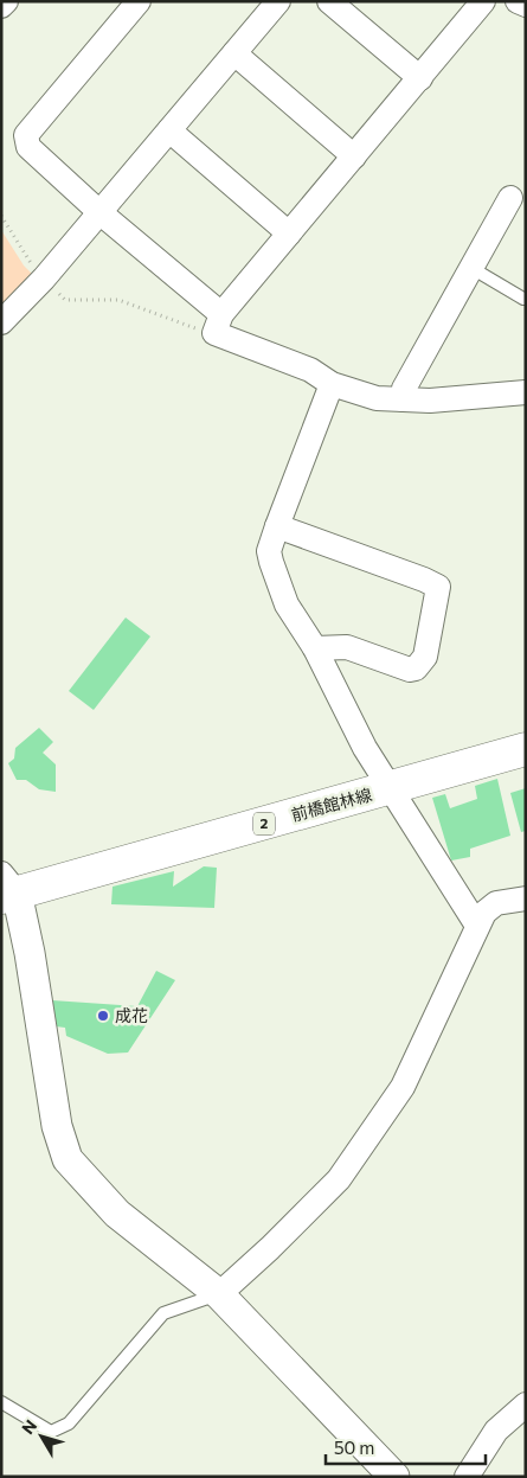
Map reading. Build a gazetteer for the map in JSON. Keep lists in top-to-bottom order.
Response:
{
  "streets": {
    "main road": ["前橋館林線", "2"]
  },
  "places": ["成花"],
  "scale_bar": "50 m",
  "north": "top left"
}
